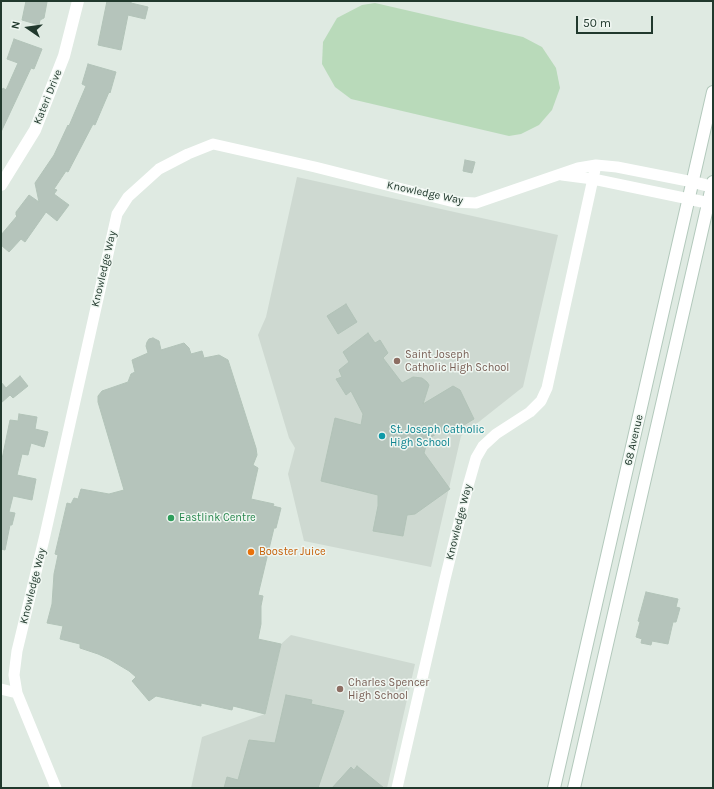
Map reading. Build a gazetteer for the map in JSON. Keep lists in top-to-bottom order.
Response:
{
  "streets": {
    "main road": ["Kateri Drive", "Knowledge Way", "68 Avenue"]
  },
  "crossings": [
    ["Knowledge Way", "68 Avenue"]
  ],
  "places": [
    "Saint Joseph Catholic High School",
    "St. Joseph Catholic High School",
    "Eastlink Centre",
    "Booster Juice",
    "Charles Spencer High School"
  ],
  "scale_bar": "50 m",
  "north": "left"
}
